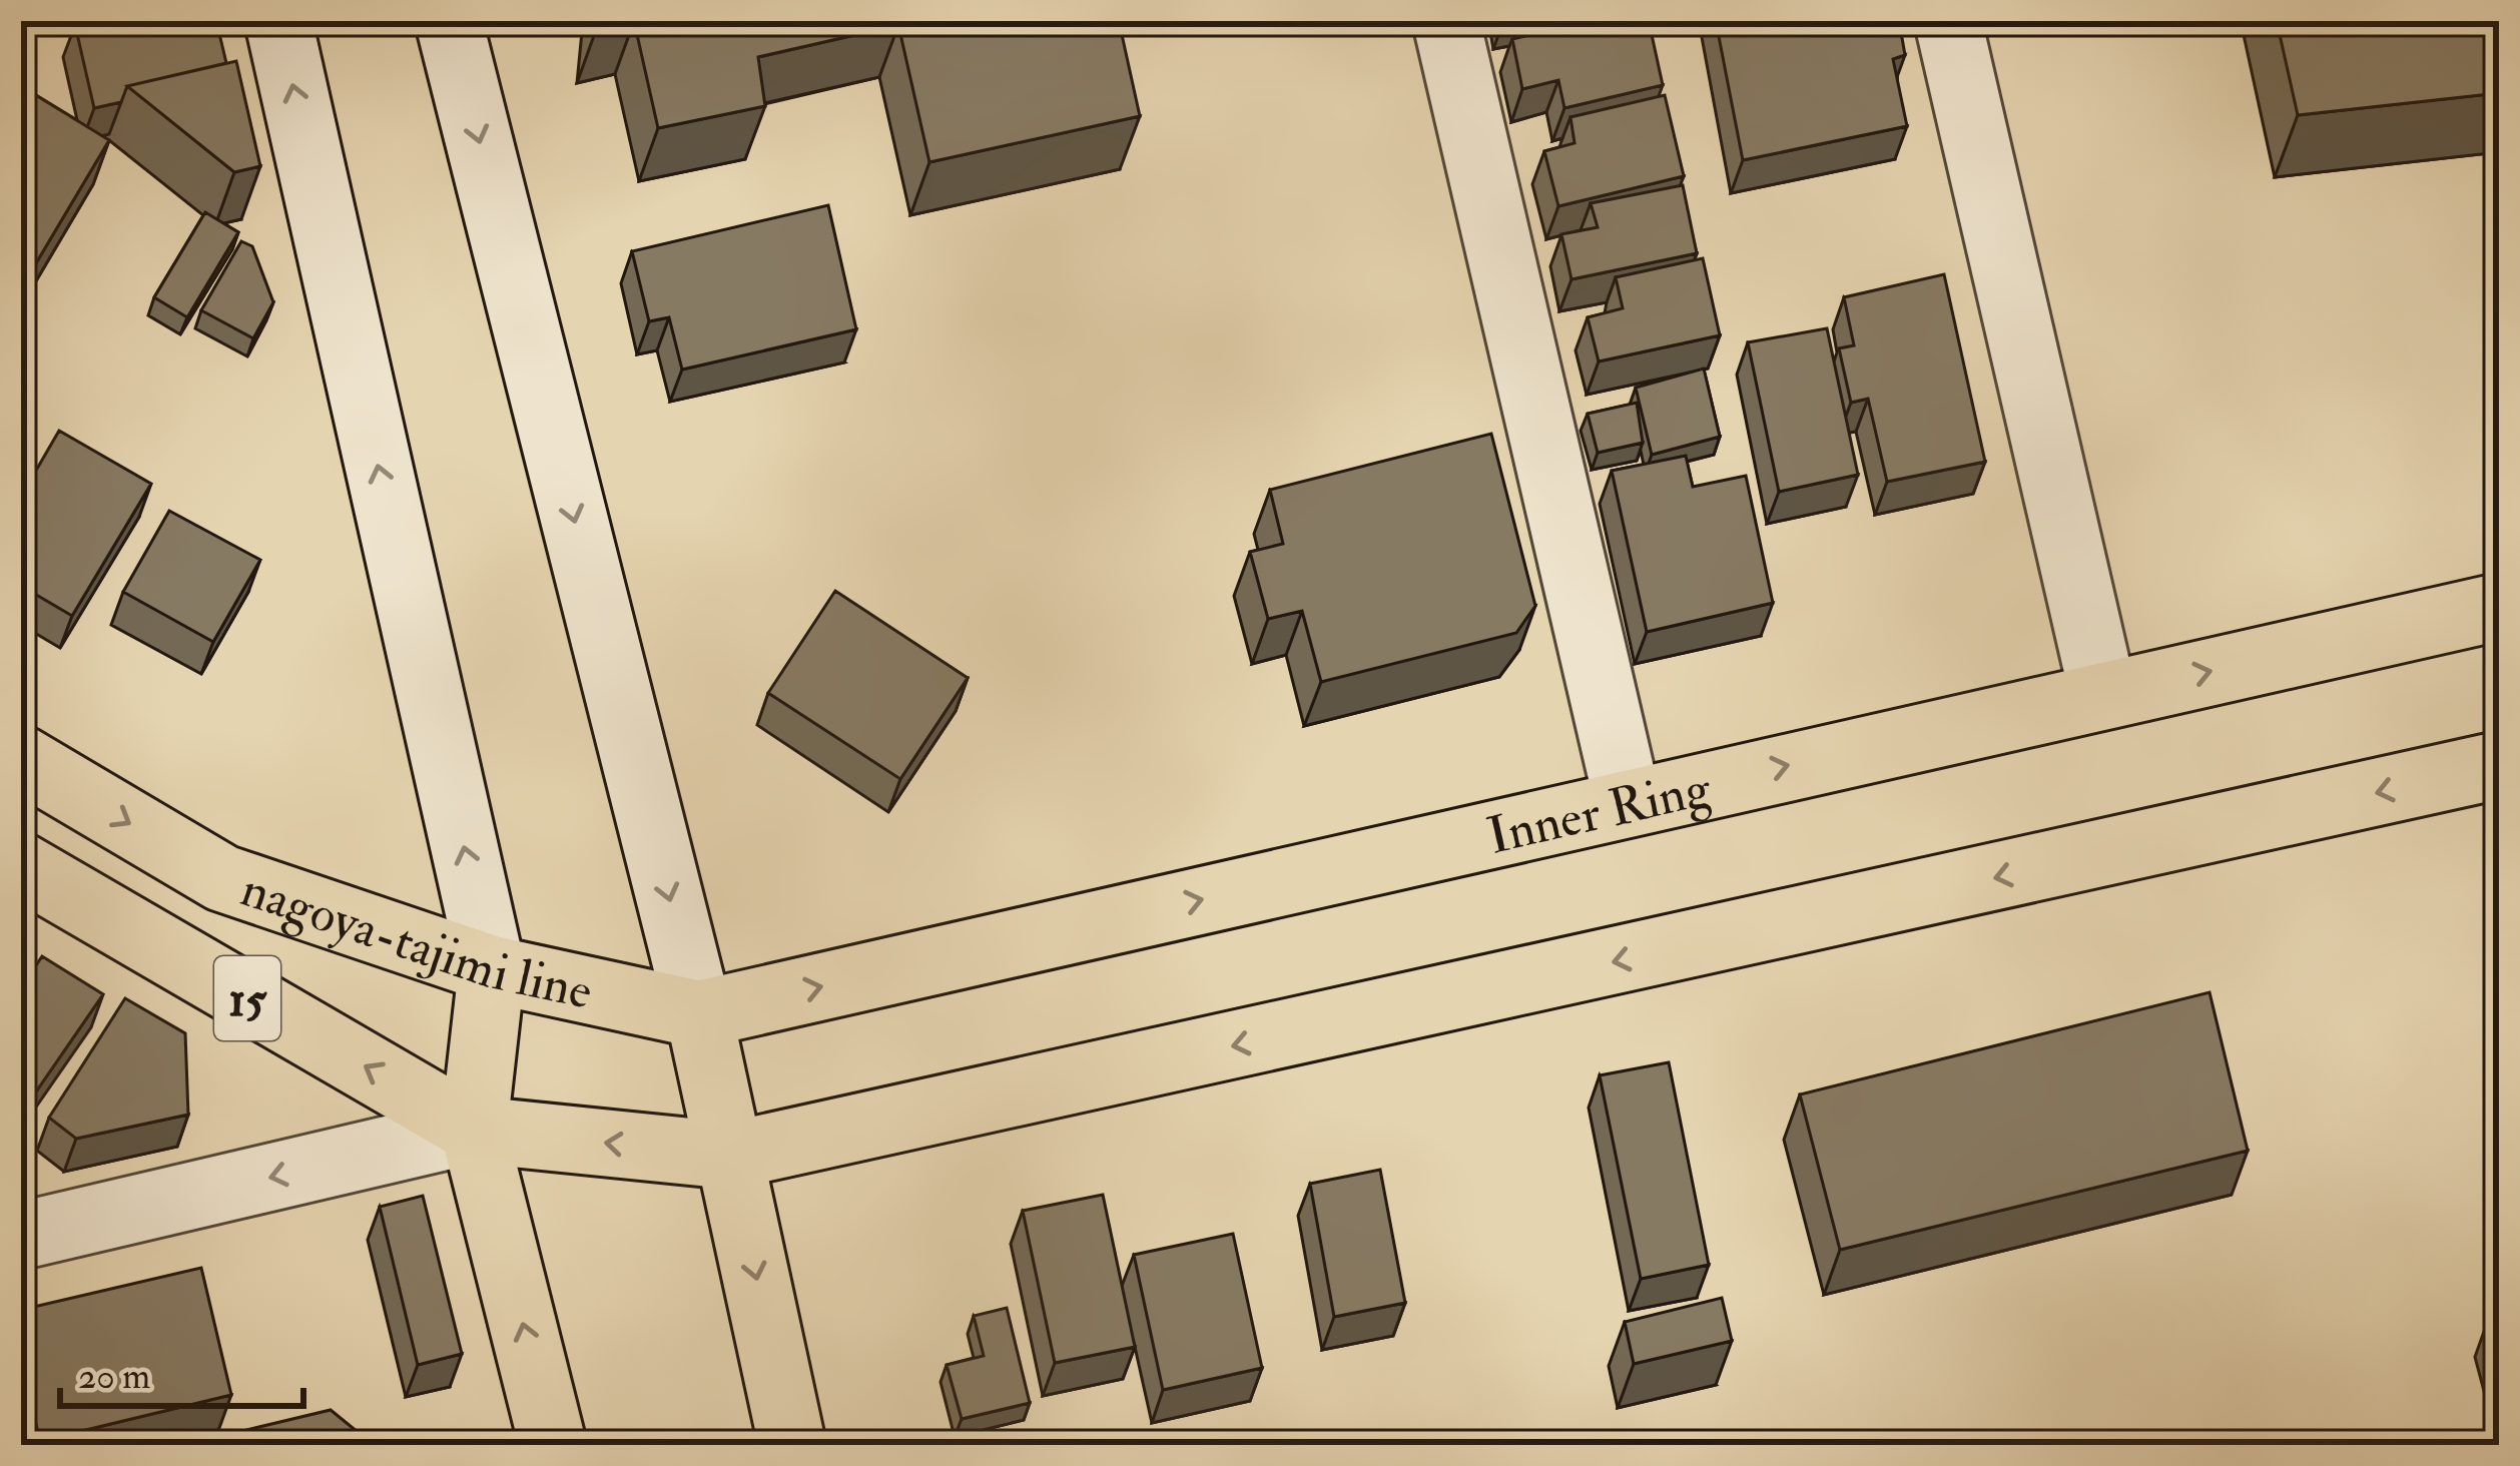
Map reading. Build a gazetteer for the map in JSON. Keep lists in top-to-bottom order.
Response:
{
  "streets": {
    "main road": ["Inner Ring", "nagoya-tajimi line", "15"]
  },
  "crossings": [
    ["Inner Ring", "nagoya-tajimi line"]
  ],
  "scale_bar": "20 m"
}
